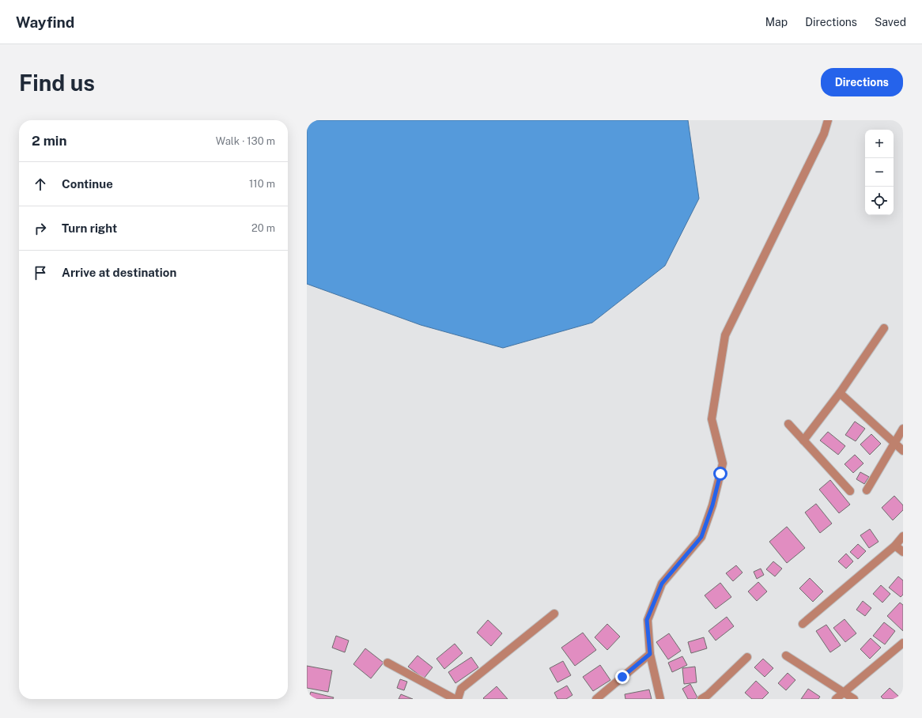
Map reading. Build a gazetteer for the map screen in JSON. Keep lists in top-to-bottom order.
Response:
{
  "page": {
    "header": "Wayfind",
    "nav": ["Map", "Directions", "Saved"],
    "buttons": "Directions",
    "title": "Find us",
    "heading": ["2 min", "Walk · 130 m"],
    "map_buttons": ["+", "−"],
    "list": [
      ["Continue", "110 m"],
      ["Turn right", "20 m"],
      "Arrive at destination"
    ]
  }
}
